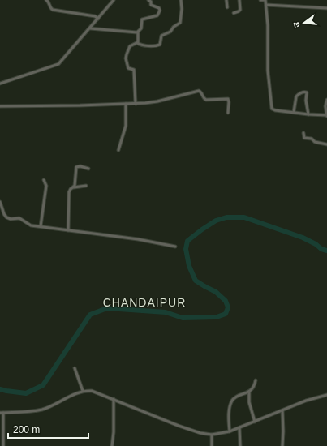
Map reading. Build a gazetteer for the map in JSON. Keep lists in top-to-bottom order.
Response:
{
  "districts": ["CHANDAIPUR"],
  "scale_bar": "200 m",
  "north": "left"
}
